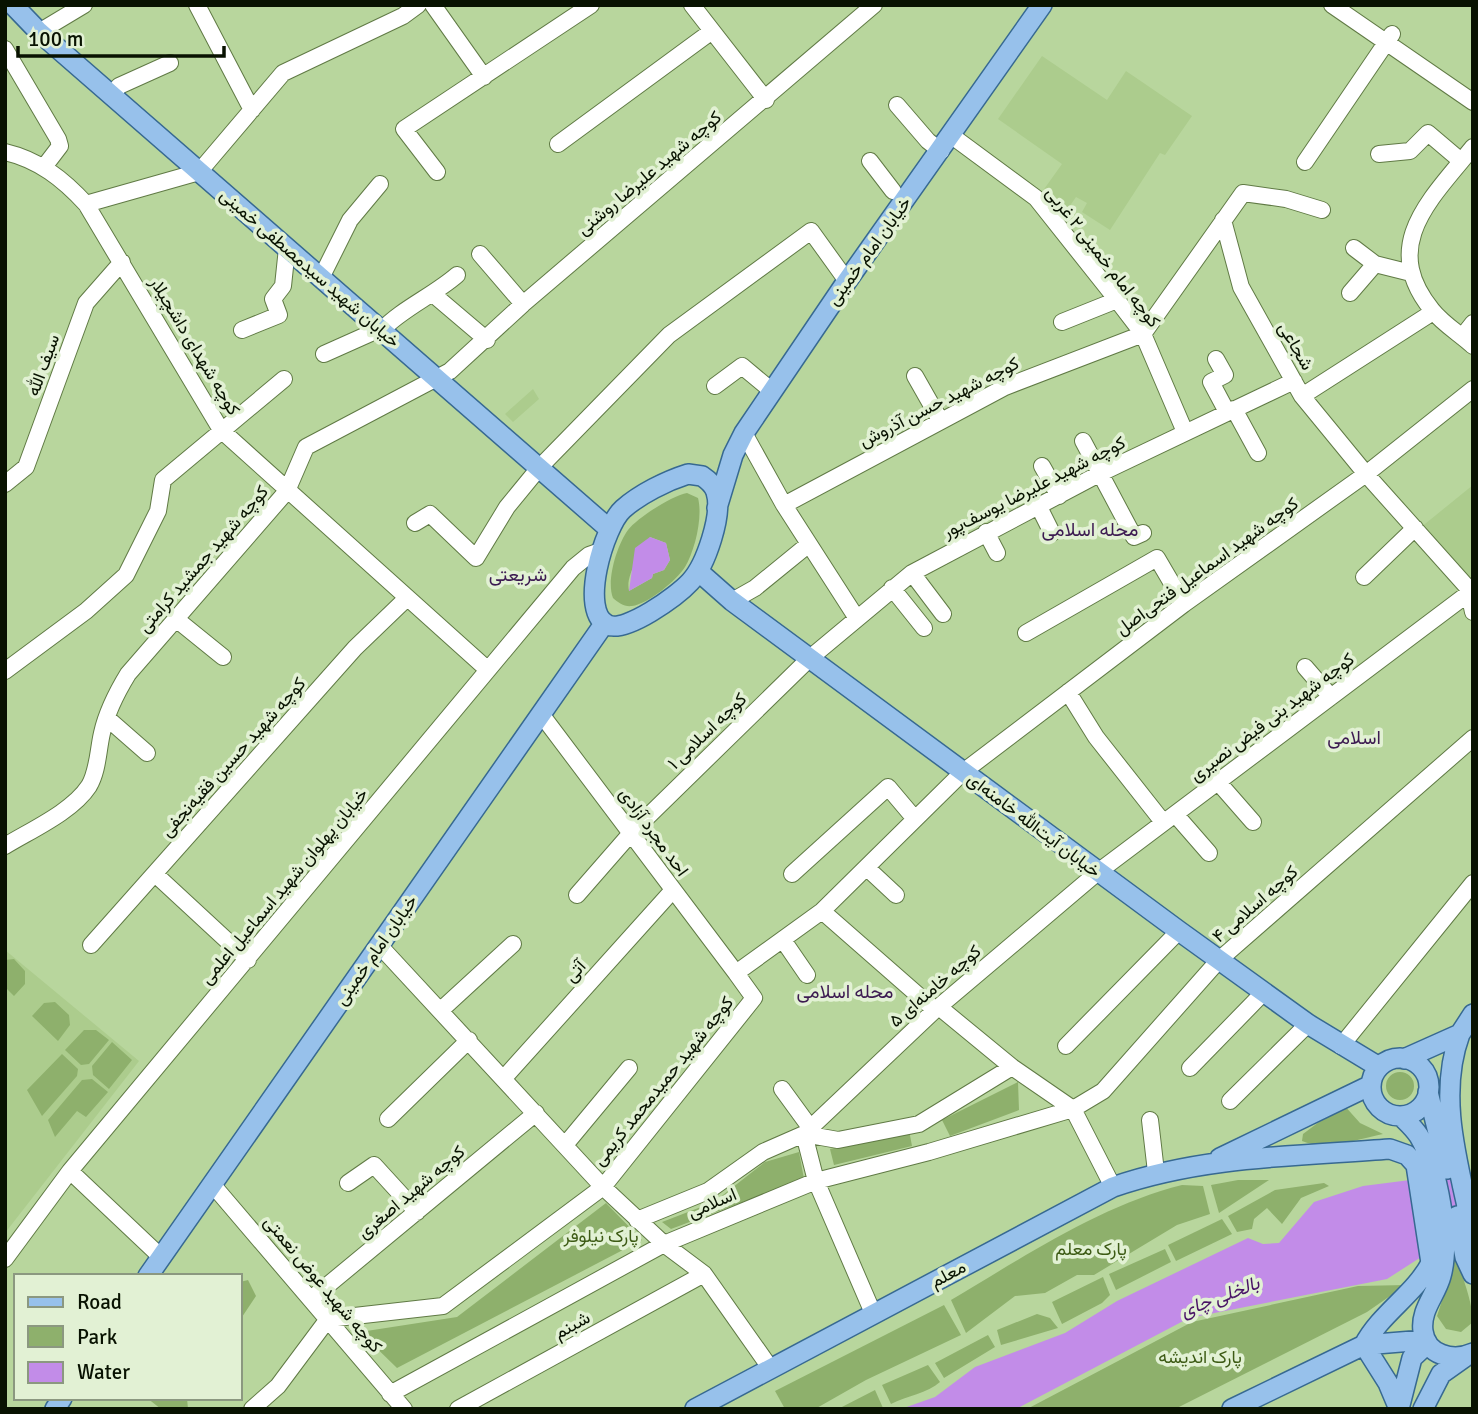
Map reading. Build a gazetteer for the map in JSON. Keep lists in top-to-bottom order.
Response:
{
  "streets": {
    "main road": [
      "خیابان امام خمینی",
      "خیابان شهید سیدمصطفی خمینی",
      "خیابان آیت‌الله خامنه‌ای",
      "معلم"
    ],
    "street": [
      "کوچه شهید علیرضا روشنی",
      "کوچه امام خمینی ۲ غربی",
      "کوچه شهدای داشچیلار",
      "شجاعی",
      "سیف الله",
      "کوچه شهید حسن آذروش",
      "کوچه شهید علیرضا یوسف‌پور",
      "کوچه شهید جمشید کرامتی",
      "کوچه شهید اسماعیل فتحی‌اصل",
      "کوچه شهید بنی فیض نصیری",
      "کوچه اسلامی ۱",
      "کوچه شهید حسین فقیه‌نجفی",
      "احد مجرد آزادی",
      "خیابان پهلوان شهید اسماعیل اعلمی",
      "کوچه اسلامی ۴",
      "آتی",
      "کوچه خامنه‌ای ۵",
      "کوچه شهید حمیدمحمد کریمی",
      "کوچه شهید اصغری",
      "اسلامی",
      "کوچه شهید عوض نعمتی",
      "شبنم"
    ]
  },
  "crossings": [
    ["کوچه شهید علیرضا روشنی", "خیابان شهید سیدمصطفی خمینی"],
    ["کوچه شهید علیرضا روشنی", "کوچه شهید جمشید کرامتی"],
    ["خیابان امام خمینی", "کوچه امام خمینی ۲ غربی"],
    ["خیابان امام خمینی", "خیابان آیت‌الله خامنه‌ای"],
    ["خیابان امام خمینی", "احد مجرد آزادی"],
    ["خیابان امام خمینی", "کوچه شهید حمیدمحمد کریمی"],
    ["خیابان امام خمینی", "کوچه شهید عوض نعمتی"],
    ["کوچه امام خمینی ۲ غربی", "کوچه شهید حسن آذروش"],
    ["کوچه امام خمینی ۲ غربی", "کوچه شهید علیرضا یوسف‌پور"],
    ["خیابان شهید سیدمصطفی خمینی", "کوچه شهید جمشید کرامتی"],
    ["کوچه شهدای داشچیلار", "سیف الله"],
    ["کوچه شهدای داشچیلار", "کوچه شهید جمشید کرامتی"],
    ["کوچه شهدای داشچیلار", "کوچه شهید حسین فقیه‌نجفی"],
    ["کوچه شهدای داشچیلار", "خیابان پهلوان شهید اسماعیل اعلمی"],
    ["شجاعی", "کوچه شهید علیرضا یوسف‌پور"],
    ["شجاعی", "کوچه شهید اسماعیل فتحی‌اصل"],
    ["شجاعی", "کوچه شهید بنی فیض نصیری"],
    ["کوچه شهید علیرضا یوسف‌پور", "کوچه اسلامی ۱"],
    ["کوچه شهید علیرضا یوسف‌پور", "خیابان آیت‌الله خامنه‌ای"],
    ["کوچه شهید اسماعیل فتحی‌اصل", "خیابان آیت‌الله خامنه‌ای"],
    ["کوچه شهید اسماعیل فتحی‌اصل", "کوچه شهید حمیدمحمد کریمی"],
    ["کوچه شهید بنی فیض نصیری", "خیابان آیت‌الله خامنه‌ای"],
    ["کوچه شهید بنی فیض نصیری", "کوچه خامنه‌ای ۵"],
    ["کوچه اسلامی ۱", "خیابان آیت‌الله خامنه‌ای"],
    ["کوچه اسلامی ۱", "احد مجرد آزادی"],
    ["خیابان آیت‌الله خامنه‌ای", "کوچه اسلامی ۴"],
    ["خیابان آیت‌الله خامنه‌ای", "کوچه خامنه‌ای ۵"],
    ["خیابان آیت‌الله خامنه‌ای", "کوچه شهید حمیدمحمد کریمی"],
    ["احد مجرد آزادی", "آتی"],
    ["احد مجرد آزادی", "کوچه شهید حمیدمحمد کریمی"],
    ["کوچه اسلامی ۴", "اسلامی"],
    ["آتی", "کوچه شهید حمیدمحمد کریمی"],
    ["کوچه شهید حمیدمحمد کریمی", "کوچه شهید اصغری"],
    ["کوچه شهید حمیدمحمد کریمی", "اسلامی"],
    ["کوچه شهید حمیدمحمد کریمی", "معلم"],
    ["کوچه شهید حمیدمحمد کریمی", "شبنم"],
    ["کوچه شهید اصغری", "کوچه شهید عوض نعمتی"],
    ["اسلامی", "کوچه شهید عوض نعمتی"]
  ],
  "districts": [
    "محله اسلامی",
    "شریعتی",
    "اسلامی",
    "محله اسلامی"
  ],
  "water": ["بالخلی چای"],
  "parks": ["پارک نیلوفر", "پارک معلم", "پارک اندیشه"],
  "legend": ["Road", "Park", "Water"],
  "scale_bar": "100 m"
}
